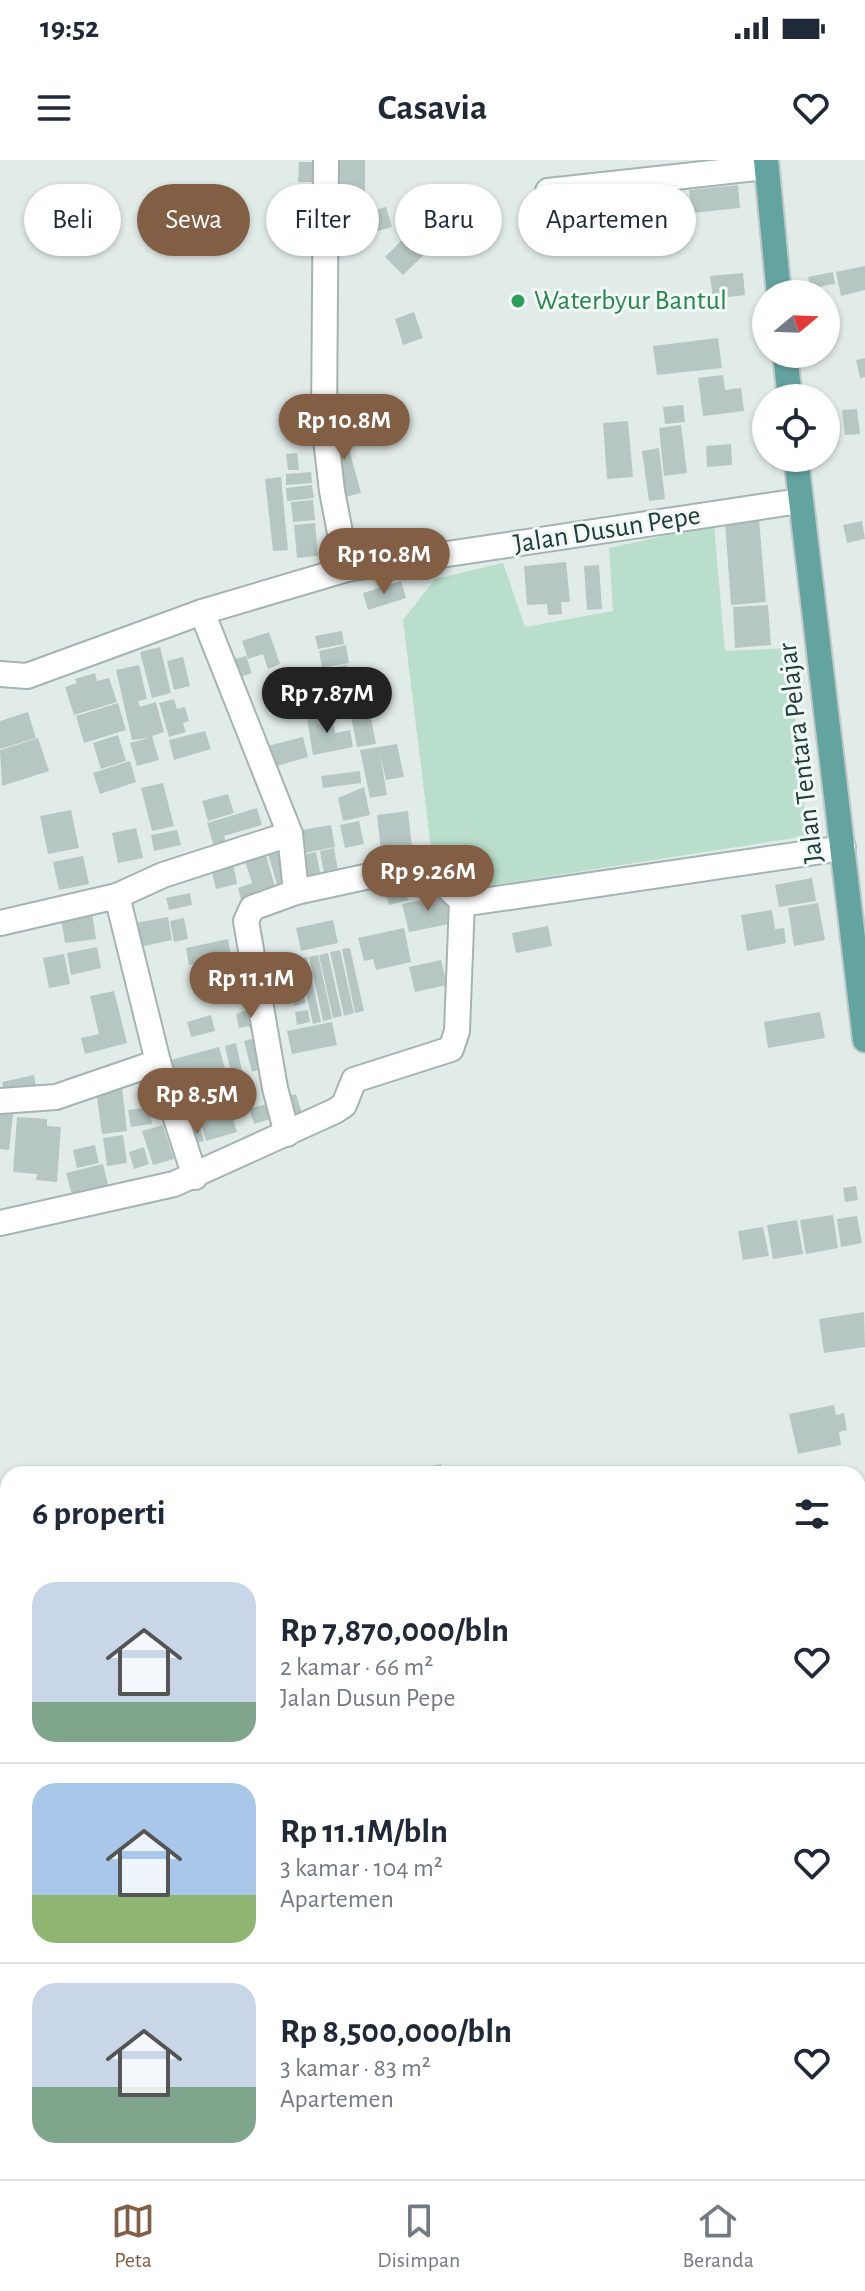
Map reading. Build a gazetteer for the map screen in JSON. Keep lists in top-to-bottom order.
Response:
{
  "streets": {
    "main road": ["Jalan Tentara Pelajar"],
    "street": ["Jalan Dusun Pepe"]
  },
  "crossings": [
    ["Jalan Dusun Pepe", "Jalan Tentara Pelajar"]
  ],
  "places": ["Waterbyur Bantul"],
  "north": "right",
  "page": {
    "status": "19:52",
    "header": "Casavia",
    "chip": [
      "Beli",
      "Sewa",
      "Filter",
      "Baru",
      "Apartemen"
    ],
    "price": [
      "Rp 10.8M",
      "Rp 10.8M",
      "Rp 7.87M",
      "Rp 9.26M",
      "Rp 11.1M",
      "Rp 8.5M"
    ],
    "heading": "6 properti",
    "list": [
      {
        "name": "Rp 7,870,000/bln",
        "note": "2 kamar · 66 m² · Jalan Dusun Pepe"
      },
      {
        "name": "Rp 11.1M/bln",
        "note": "3 kamar · 104 m² · Apartemen"
      },
      {
        "name": "Rp 8,500,000/bln",
        "note": "3 kamar · 83 m² · Apartemen"
      }
    ],
    "tabs": ["Peta", "Disimpan", "Beranda"]
  }
}
